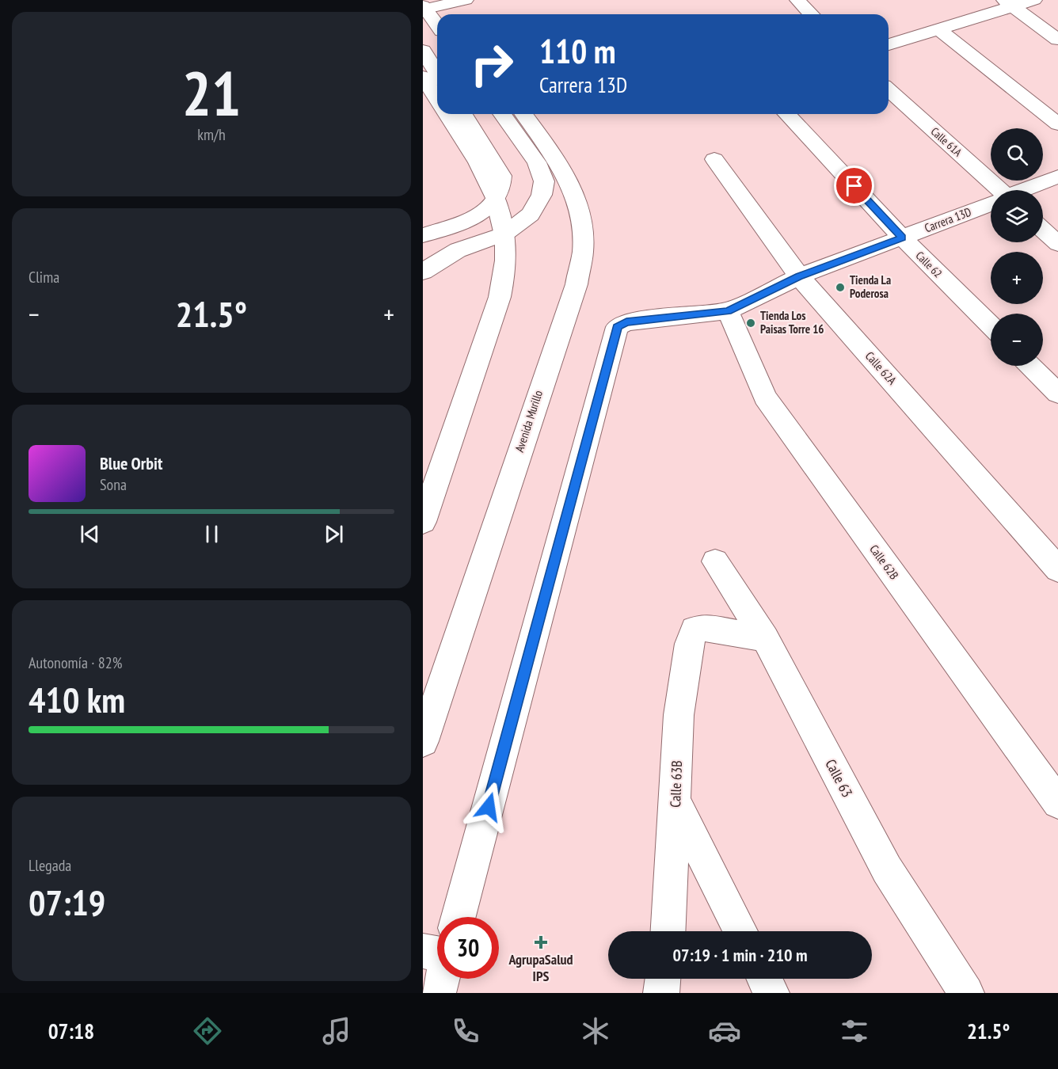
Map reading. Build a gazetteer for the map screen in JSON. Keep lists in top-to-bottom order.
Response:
{
  "streets": {
    "street": [
      "Calle 61A",
      "Carrera 13D",
      "Calle 62",
      "Calle 62A",
      "Avenida Murillo",
      "Calle 62B",
      "Calle 63",
      "Calle 63B"
    ]
  },
  "crossings": [
    ["Carrera 13D", "Calle 62"],
    ["Carrera 13D", "Calle 62A"],
    ["Carrera 13D", "Calle 62B"],
    ["Calle 63", "Calle 63B"]
  ],
  "places": {
    "other": ["Tienda La Poderosa", "Tienda Los Paisas Torre 16"],
    "health": ["AgrupaSalud IPS"]
  },
  "page": {
    "tile": [
      ["21", "km/h"],
      "Clima",
      ["Autonomía · 82%", "410 km"],
      ["Llegada", "07:19"]
    ],
    "turn": ["110 m", "Carrera 13D"],
    "map_buttons": ["+", "−"],
    "heat": ["−", "21.5°", "+"],
    "song": ["Blue Orbit", "Sona"],
    "limit": "30",
    "trip": "07:19 · 1 min · 210 m",
    "tabs": ["07:18", "21.5°"]
  }
}
